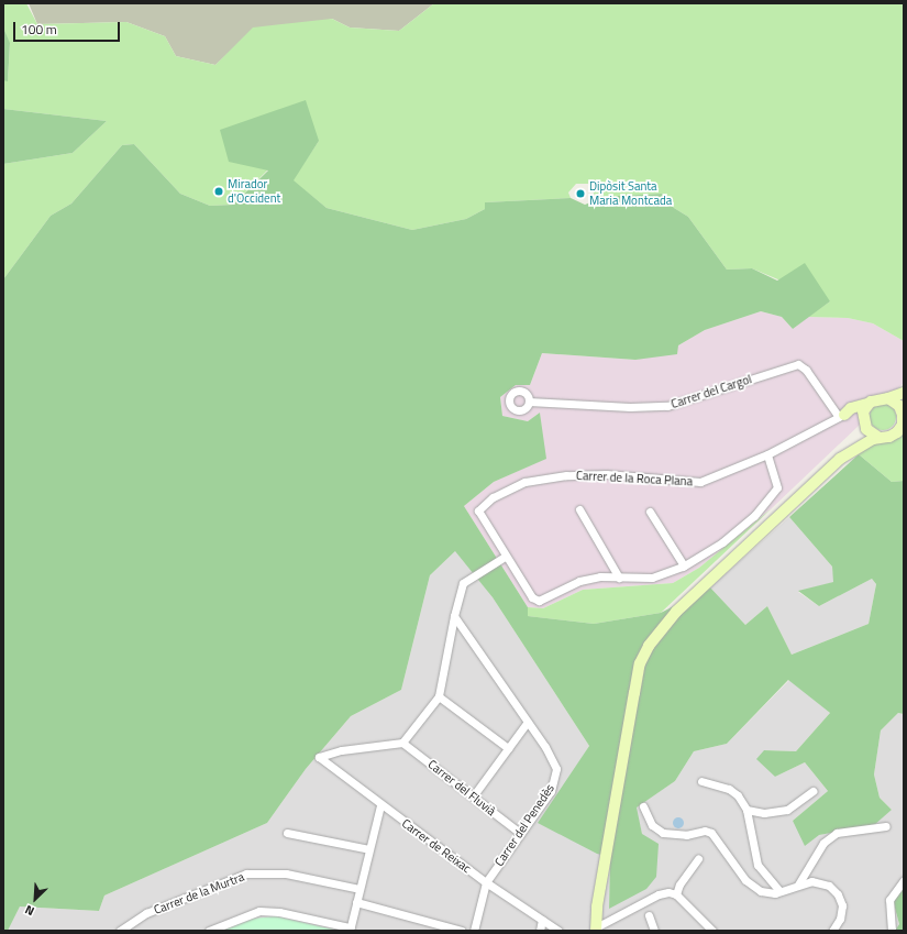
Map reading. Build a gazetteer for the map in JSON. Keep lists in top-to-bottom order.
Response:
{
  "streets": {
    "street": [
      "Carrer del Cargol",
      "Carrer de la Roca Plana",
      "Carrer del Fluvià",
      "Carrer del Penedès",
      "Carrer de Reixac",
      "Carrer de la Murtra"
    ]
  },
  "crossings": [
    ["Carrer del Cargol", "Carrer de la Roca Plana"],
    ["Carrer del Fluvià", "Carrer del Penedès"],
    ["Carrer del Fluvià", "Carrer de Reixac"],
    ["Carrer del Penedès", "Carrer de Reixac"]
  ],
  "places": ["Mirador d'Occident", "Dipòsit Santa Maria Montcada"],
  "scale_bar": "100 m",
  "north": "bottom left"
}
